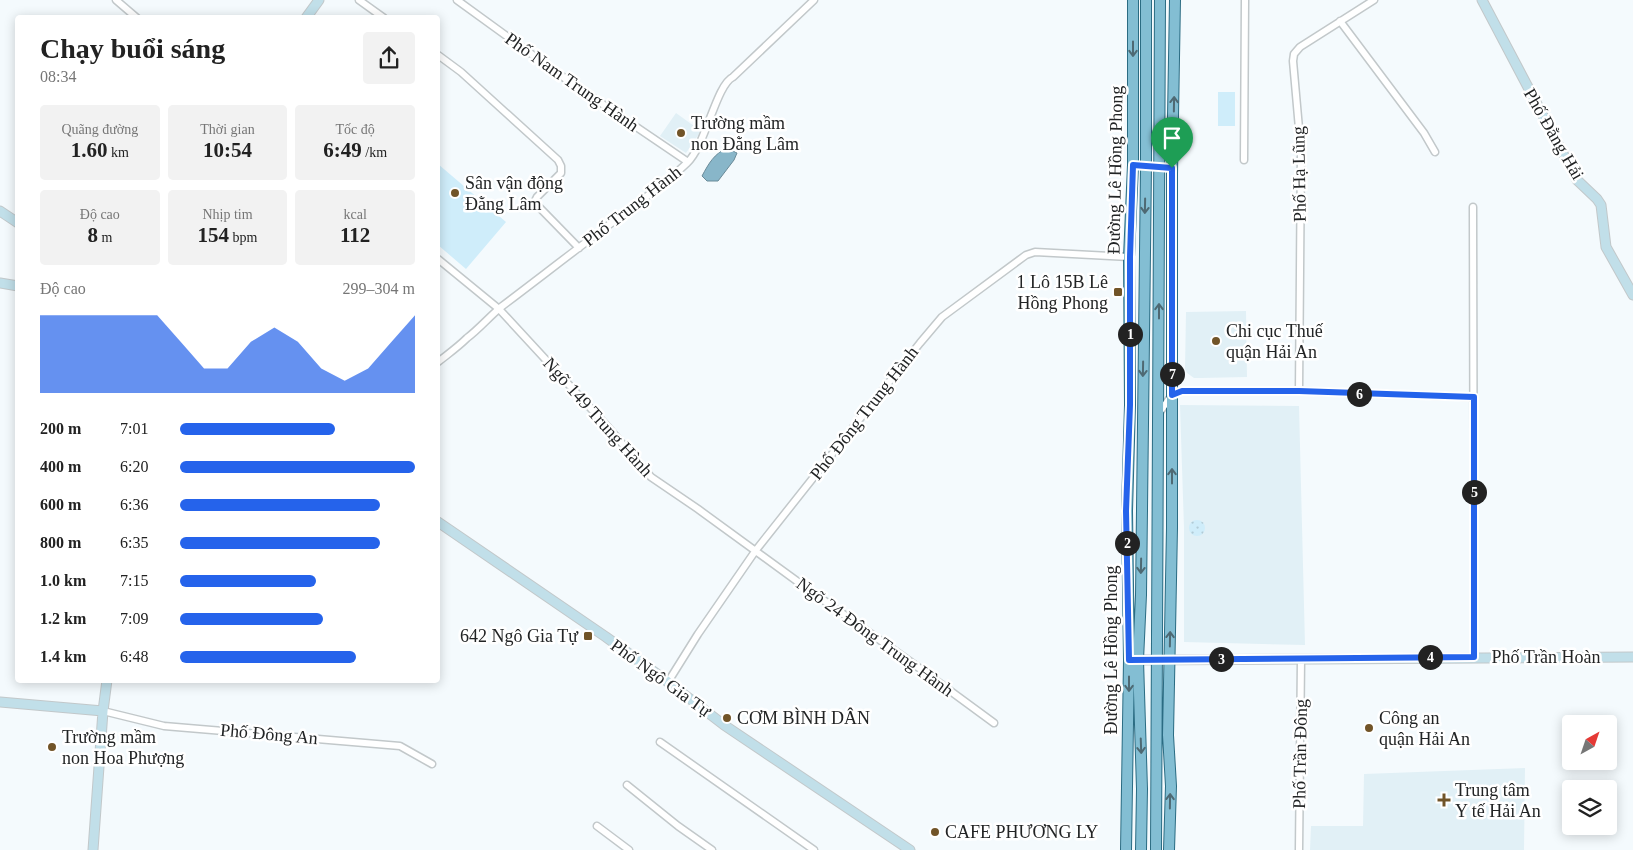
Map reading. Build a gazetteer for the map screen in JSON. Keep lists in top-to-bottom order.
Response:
{
  "streets": {
    "main road": ["Đường Lê Hồng Phong"],
    "street": [
      "Phố Nam Trung Hành",
      "Phố Đằng Hải",
      "Phố Hạ Lũng",
      "Phố Trung Hành",
      "Phố Đông Trung Hành",
      "Ngõ 149 Trung Hành",
      "Ngõ 24 Đông Trung Hành",
      "Phố Trần Hoàn",
      "Phố Ngô Gia Tự",
      "Phố Đông An",
      "Phố Trần Đông"
    ]
  },
  "crossings": [
    ["Phố Nam Trung Hành", "Phố Trung Hành"],
    ["Đường Lê Hồng Phong", "Phố Đông Trung Hành"],
    ["Đường Lê Hồng Phong", "Phố Trần Hoàn"],
    ["Phố Trung Hành", "Ngõ 149 Trung Hành"],
    ["Phố Đông Trung Hành", "Ngõ 149 Trung Hành"],
    ["Phố Đông Trung Hành", "Ngõ 24 Đông Trung Hành"],
    ["Phố Đông Trung Hành", "Phố Ngô Gia Tự"],
    ["Ngõ 149 Trung Hành", "Ngõ 24 Đông Trung Hành"],
    ["Phố Trần Hoàn", "Phố Trần Đông"]
  ],
  "places": {
    "other": [
      "Trường mầm non Đằng Lâm",
      "Sân vận động Đằng Lâm",
      "Chi cục Thuế quận Hải An",
      "CƠM BÌNH DÂN",
      "Công an quận Hải An",
      "Trường mầm non Hoa Phượng",
      "CAFE PHƯƠNG LY"
    ],
    "transit": ["1 Lô 15B Lê Hồng Phong", "642 Ngô Gia Tự"],
    "health": ["Trung tâm Y tế Hải An"]
  },
  "north": "top right",
  "page": {
    "heading": ["Chạy buổi sáng", "08:34"],
    "stats": [
      ["Quãng đường", "1.60 km"],
      ["Thời gian", "10:54"],
      ["Tốc độ", "6:49 /km"],
      ["Độ cao", "8 m"],
      ["Nhịp tim", "154 bpm"],
      ["kcal", "112"]
    ],
    "chart": ["Độ cao", "299–304 m"],
    "pins": [
      "1",
      "7",
      "6",
      "5",
      "2",
      "4",
      "3"
    ],
    "list": [
      {
        "name": "200 m",
        "note": "7:01"
      },
      {
        "name": "400 m",
        "note": "6:20"
      },
      {
        "name": "600 m",
        "note": "6:36"
      },
      {
        "name": "800 m",
        "note": "6:35"
      },
      {
        "name": "1.0 km",
        "note": "7:15"
      },
      {
        "name": "1.2 km",
        "note": "7:09"
      },
      {
        "name": "1.4 km",
        "note": "6:48"
      }
    ]
  }
}
